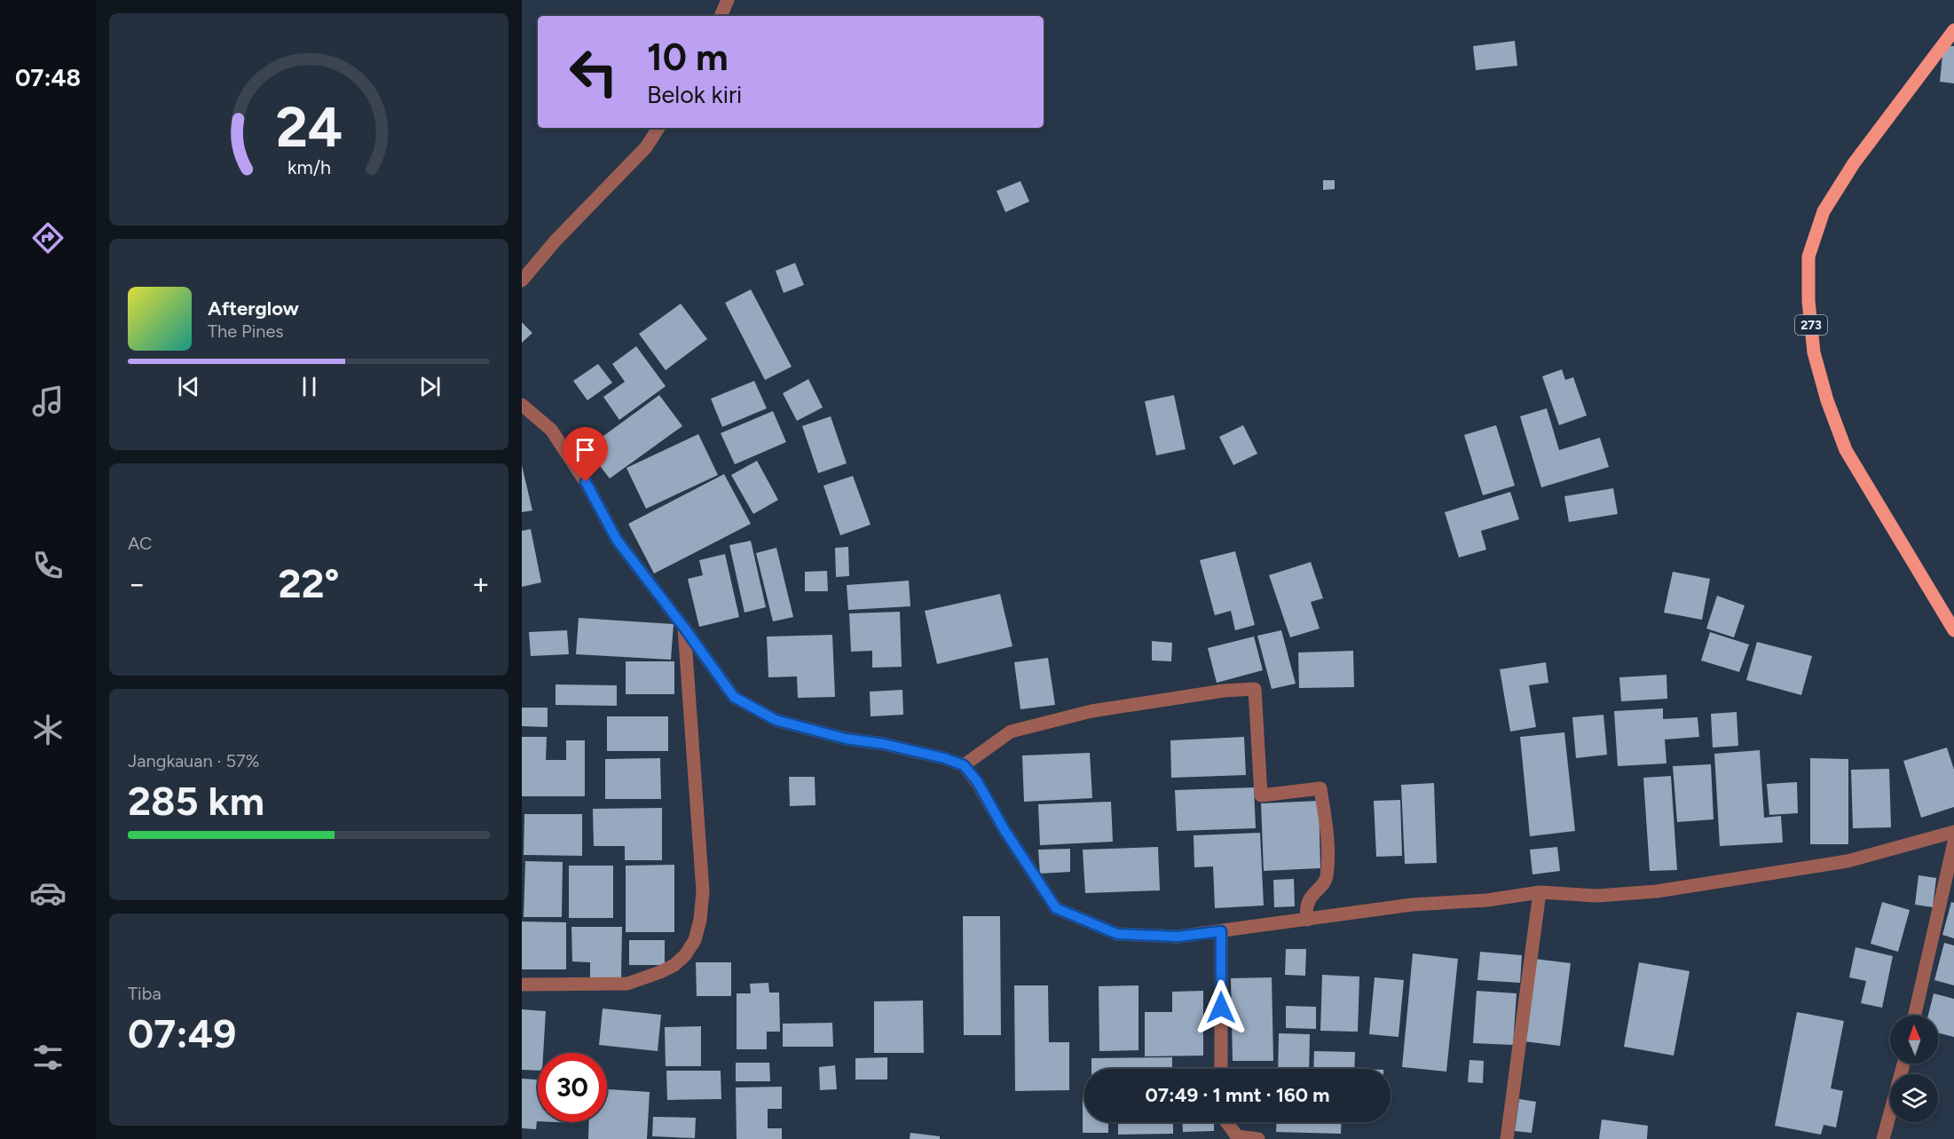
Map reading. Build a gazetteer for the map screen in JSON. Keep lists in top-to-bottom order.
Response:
{
  "streets": {
    "main road": ["273"]
  },
  "north": "top",
  "page": {
    "tabs": "07:48",
    "turn": ["10 m", "Belok kiri"],
    "song": ["Afterglow", "The Pines"],
    "tile": [
      "AC",
      ["Jangkauan · 57%", "285 km"],
      ["Tiba", "07:49"]
    ],
    "heat": ["−", "22°", "+"],
    "limit": "30",
    "trip": "07:49 · 1 mnt · 160 m",
    "gauge": ["24", "km/h"]
  }
}
